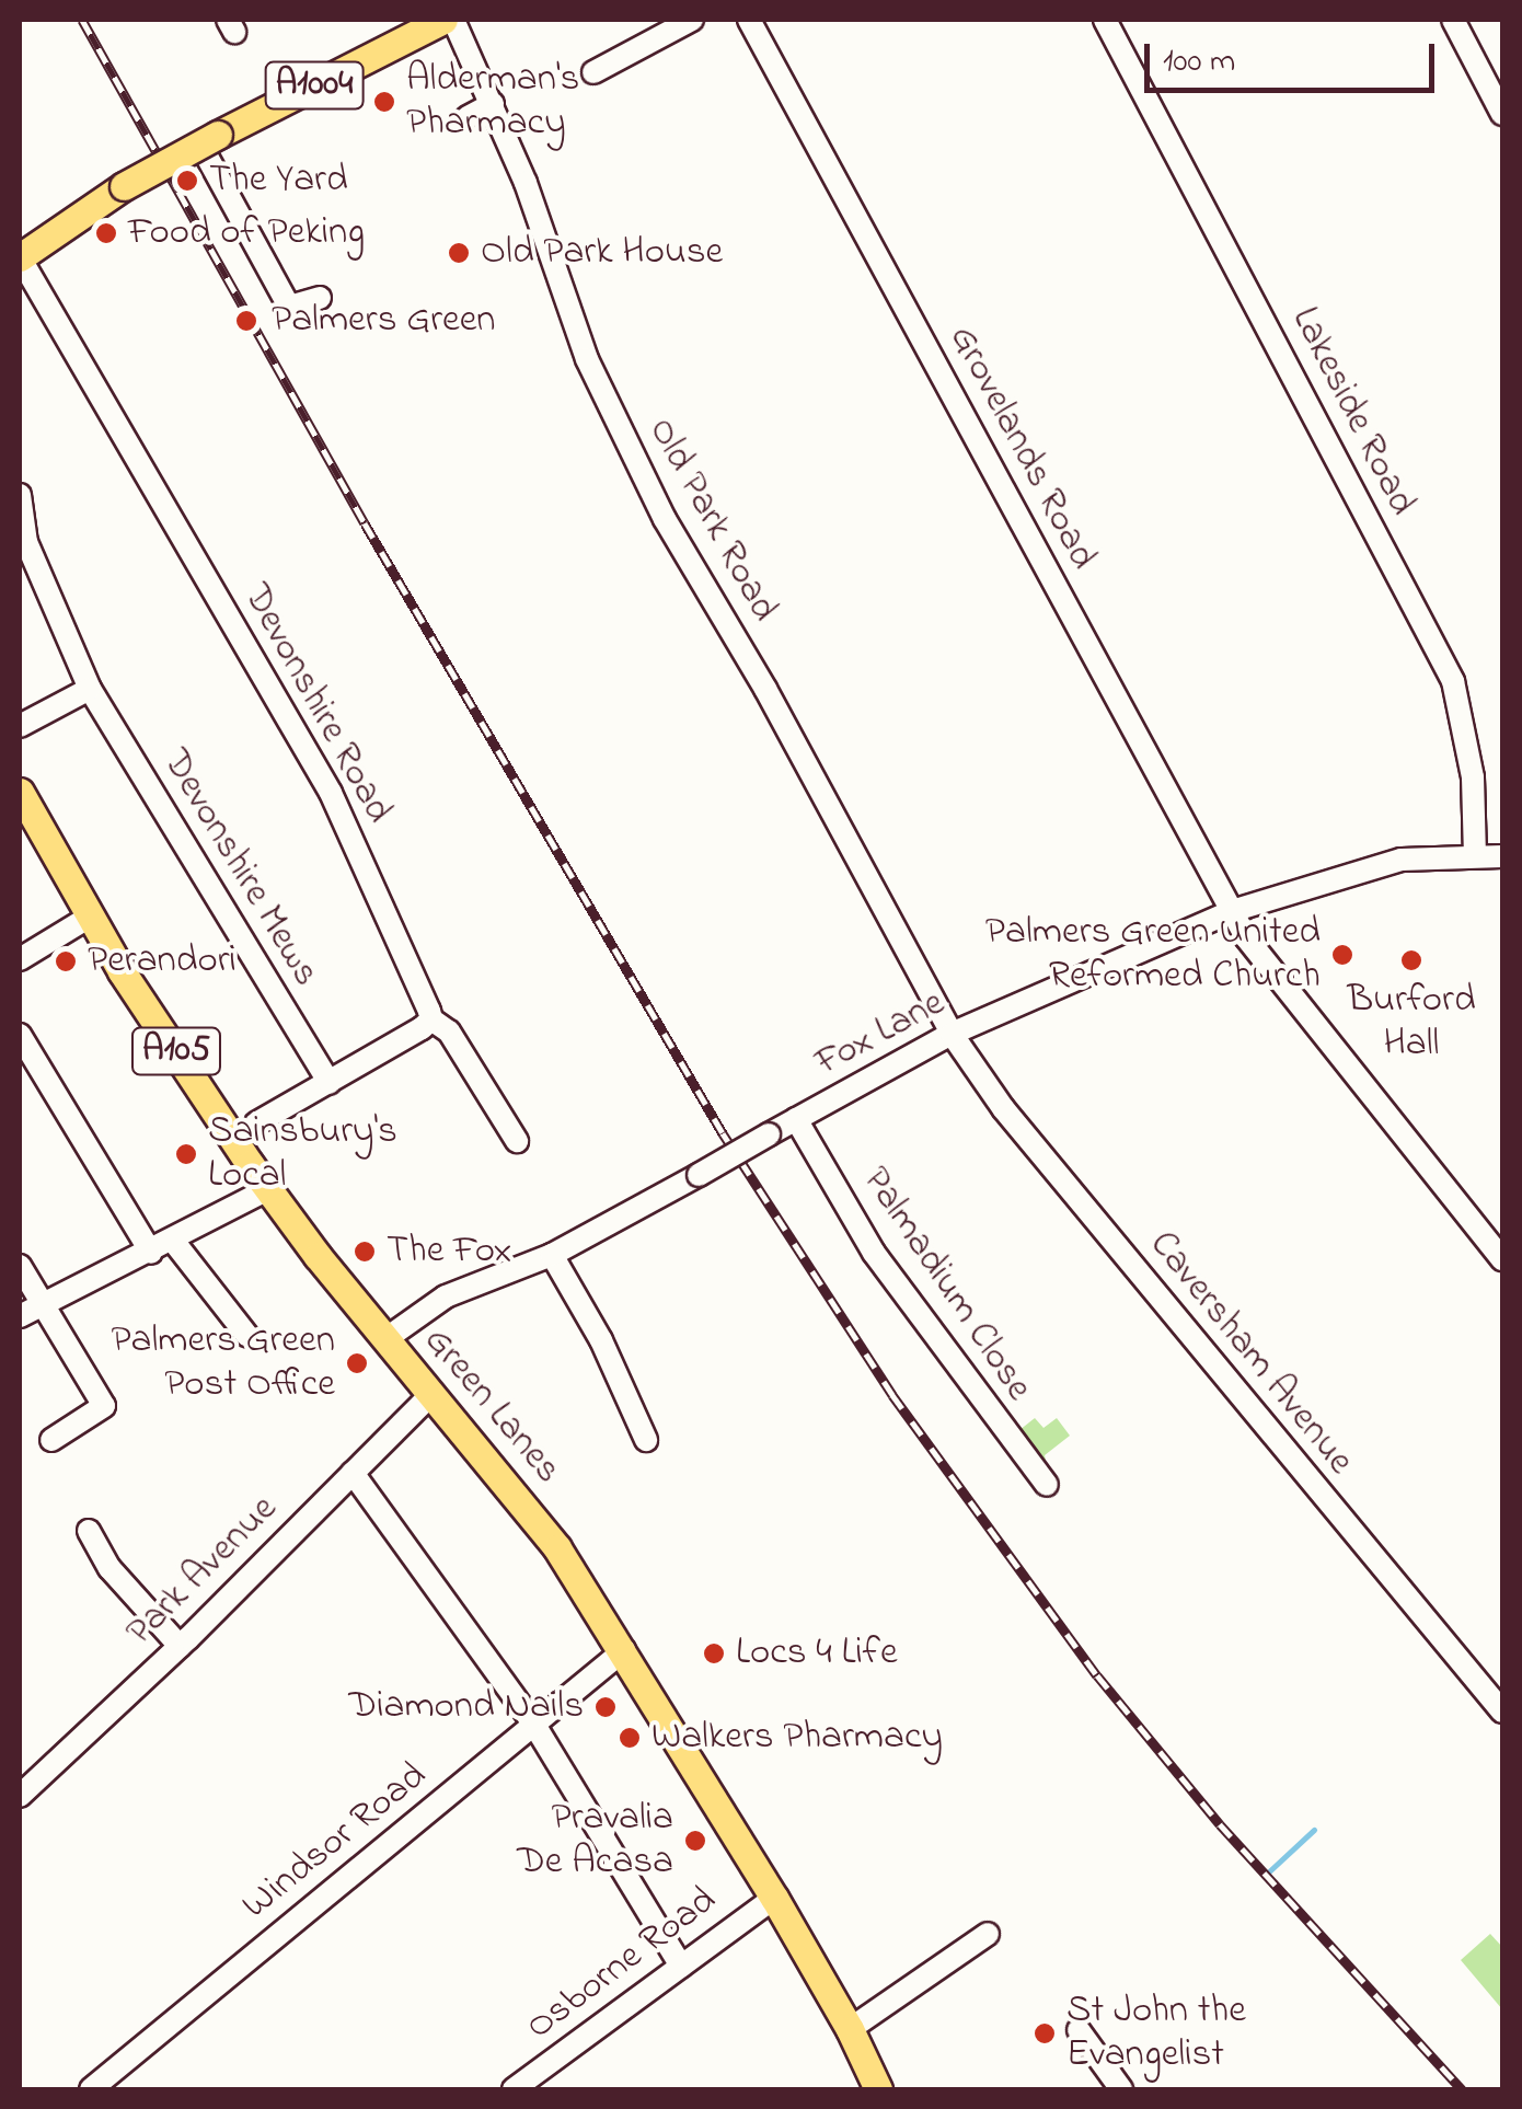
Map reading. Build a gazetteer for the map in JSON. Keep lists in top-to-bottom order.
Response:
{
  "streets": {
    "main road": ["A1004", "A105", "Green Lanes"],
    "street": [
      "Lakeside Road",
      "Grovelands Road",
      "Old Park Road",
      "Devonshire Road",
      "Devonshire Mews",
      "Fox Lane",
      "Palmadium Close",
      "Caversham Avenue",
      "Park Avenue",
      "Windsor Road",
      "Osborne Road"
    ]
  },
  "crossings": [
    ["A1004", "Devonshire Road"],
    ["Lakeside Road", "Fox Lane"],
    ["Grovelands Road", "Fox Lane"],
    ["Old Park Road", "Fox Lane"],
    ["Old Park Road", "Caversham Avenue"],
    ["Fox Lane", "Palmadium Close"],
    ["Fox Lane", "Caversham Avenue"],
    ["Fox Lane", "Green Lanes"],
    ["Green Lanes", "Park Avenue"],
    ["Green Lanes", "Windsor Road"],
    ["Green Lanes", "Osborne Road"]
  ],
  "places": [
    "Alderman's Pharmacy",
    "The Yard",
    "Food of Peking",
    "Old Park House",
    "Palmers Green",
    "Palmers Green United Reformed Church",
    "Burford Hall",
    "Perandori",
    "Sainsbury's Local",
    "The Fox",
    "Palmers Green Post Office",
    "Locs 4 Life",
    "Diamond Nails",
    "Walkers Pharmacy",
    "Pravalia De Acasa",
    "St John the Evangelist"
  ],
  "scale_bar": "100 m"
}
